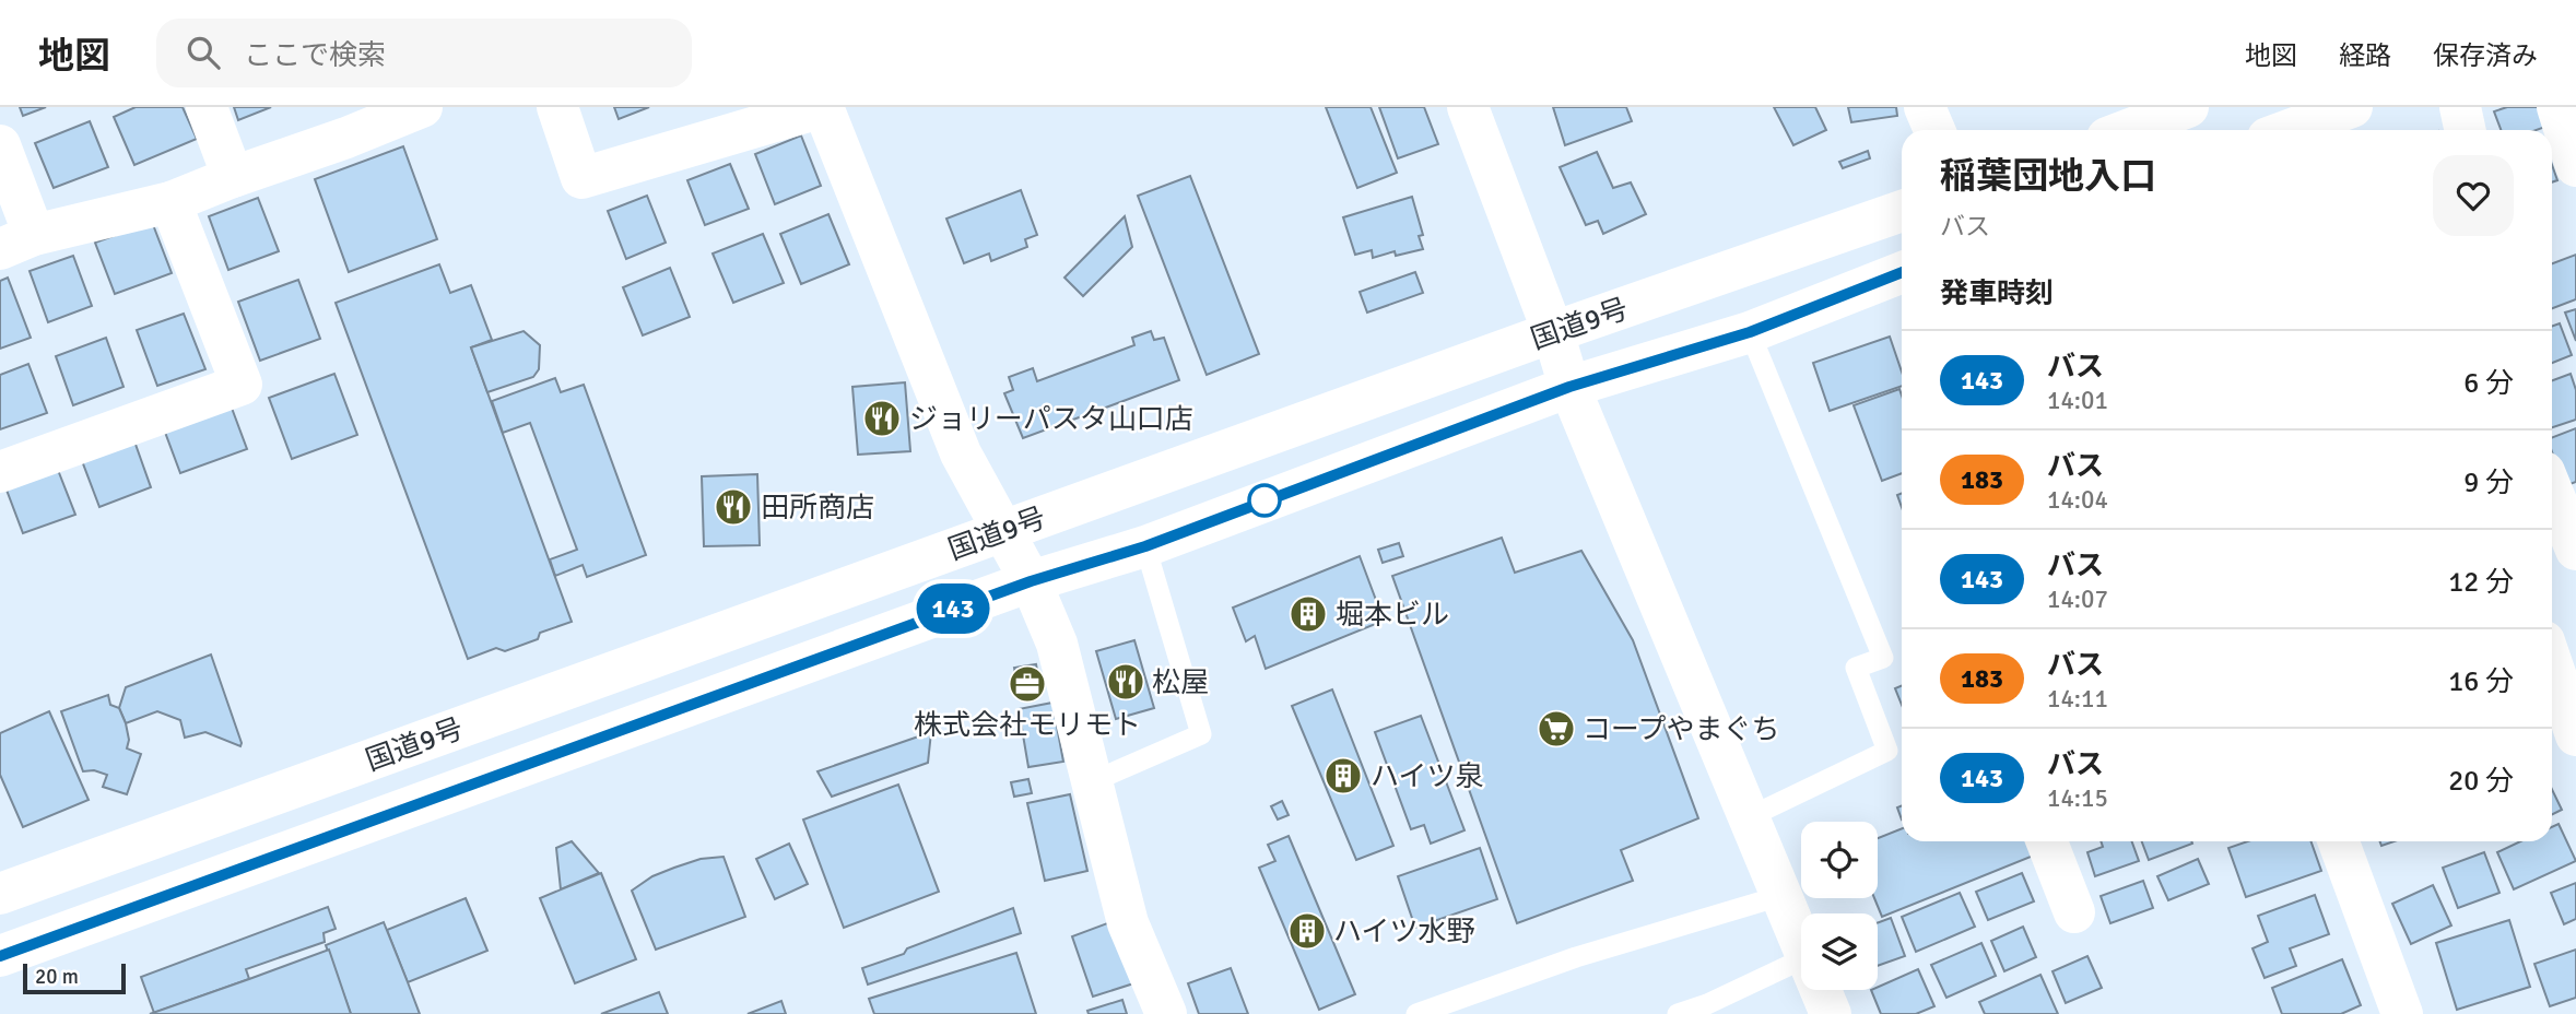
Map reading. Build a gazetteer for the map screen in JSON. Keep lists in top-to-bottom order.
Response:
{
  "streets": {
    "main road": ["国道9号"]
  },
  "places": {
    "restaurant": ["ジョリーパスタ山口店", "田所商店", "松屋"],
    "building": ["堀本ビル", "ハイツ泉", "ハイツ水野"],
    "office": ["株式会社モリモト"],
    "supermarket": ["コープやまぐち"]
  },
  "lines": ["bus line 143"],
  "scale_bar": "20 m",
  "page": {
    "header": "地図",
    "search": "ここで検索",
    "nav": ["地図", "経路", "保存済み"],
    "on_map": "143",
    "heading": [
      ["稲葉団地入口", "バス"],
      "発車時刻"
    ],
    "list": [
      {
        "mark": "143",
        "name": "バス",
        "note": "14:01",
        "value": "6 分"
      },
      {
        "mark": "183",
        "name": "バス",
        "note": "14:04",
        "value": "9 分"
      },
      {
        "mark": "143",
        "name": "バス",
        "note": "14:07",
        "value": "12 分"
      },
      {
        "mark": "183",
        "name": "バス",
        "note": "14:11",
        "value": "16 分"
      },
      {
        "mark": "143",
        "name": "バス",
        "note": "14:15",
        "value": "20 分"
      }
    ],
    "scale": "20 m"
  }
}
